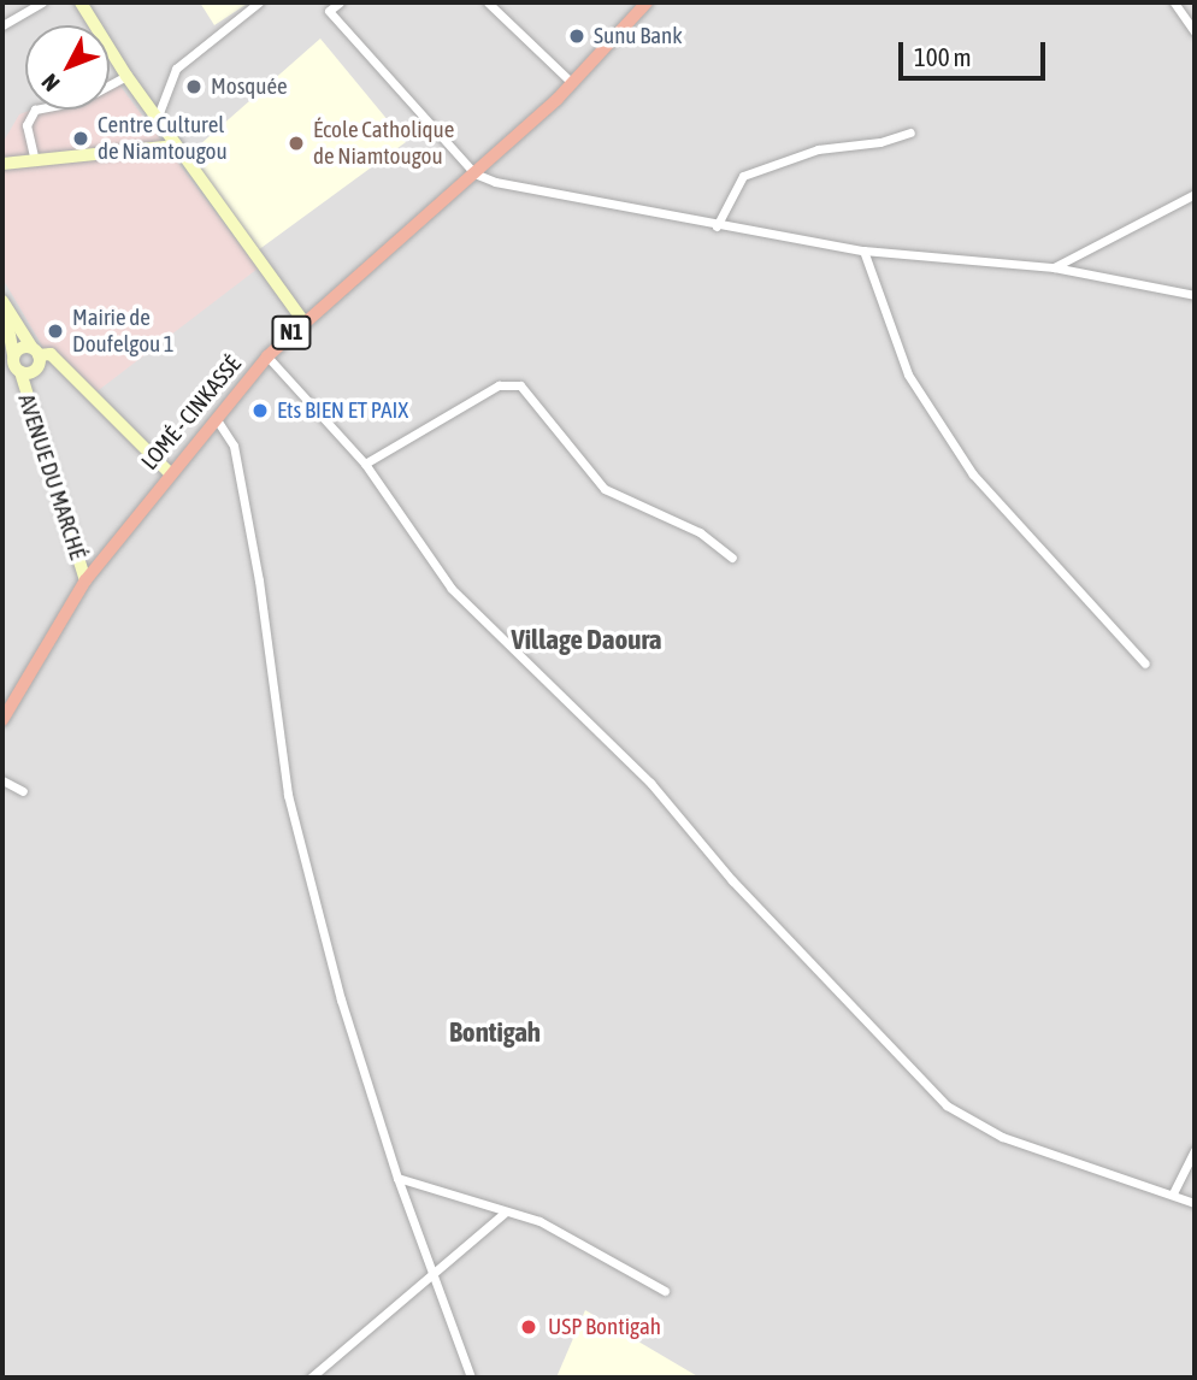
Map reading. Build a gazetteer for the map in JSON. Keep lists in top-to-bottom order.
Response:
{
  "streets": {
    "highway": ["N1", "LOMÉ - CINKASSÉ"],
    "main road": ["AVENUE DU MARCHÉ"]
  },
  "crossings": [
    ["LOMÉ - CINKASSÉ", "AVENUE DU MARCHÉ"]
  ],
  "districts": ["Village Daoura", "Bontigah"],
  "places": [
    "Sunu Bank",
    "Mosquée",
    "Centre Culturel de Niamtougou",
    "École Catholique de Niamtougou",
    "Mairie de Doufelgou 1",
    "Ets BIEN ET PAIX",
    "USP Bontigah"
  ],
  "scale_bar": "100 m",
  "north": "bottom left"
}
